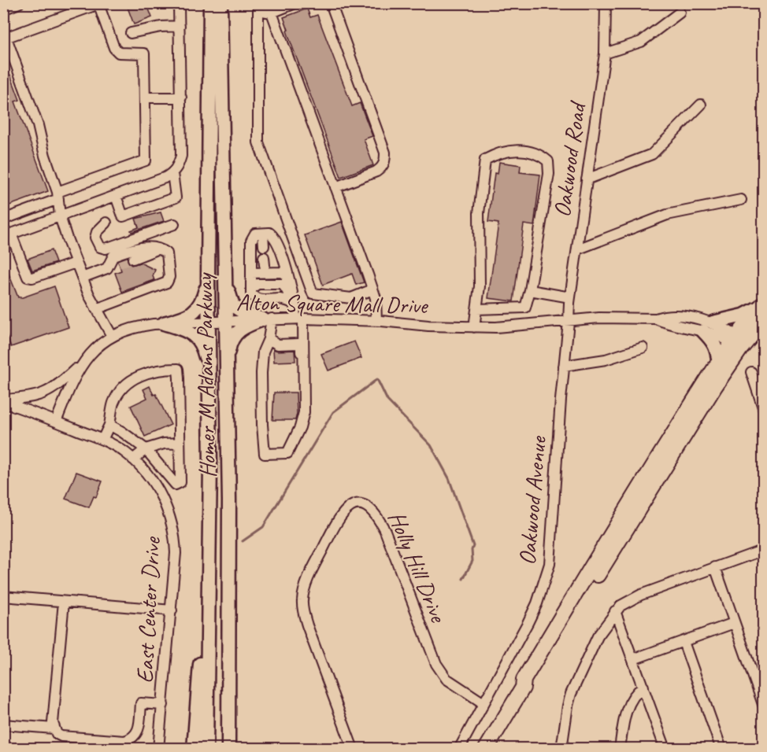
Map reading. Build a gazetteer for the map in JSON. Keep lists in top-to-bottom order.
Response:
{
  "streets": {
    "main road": ["Homer M Adams Parkway"],
    "street": [
      "Oakwood Road",
      "Alton Square Mall Drive",
      "Oakwood Avenue",
      "Holly Hill Drive",
      "East Center Drive"
    ]
  },
  "crossings": [
    ["Oakwood Road", "Alton Square Mall Drive"],
    ["Oakwood Road", "Oakwood Avenue"],
    ["Alton Square Mall Drive", "Homer M Adams Parkway"],
    ["Alton Square Mall Drive", "Oakwood Avenue"],
    ["Alton Square Mall Drive", "East Center Drive"],
    ["Oakwood Avenue", "Holly Hill Drive"]
  ]
}
